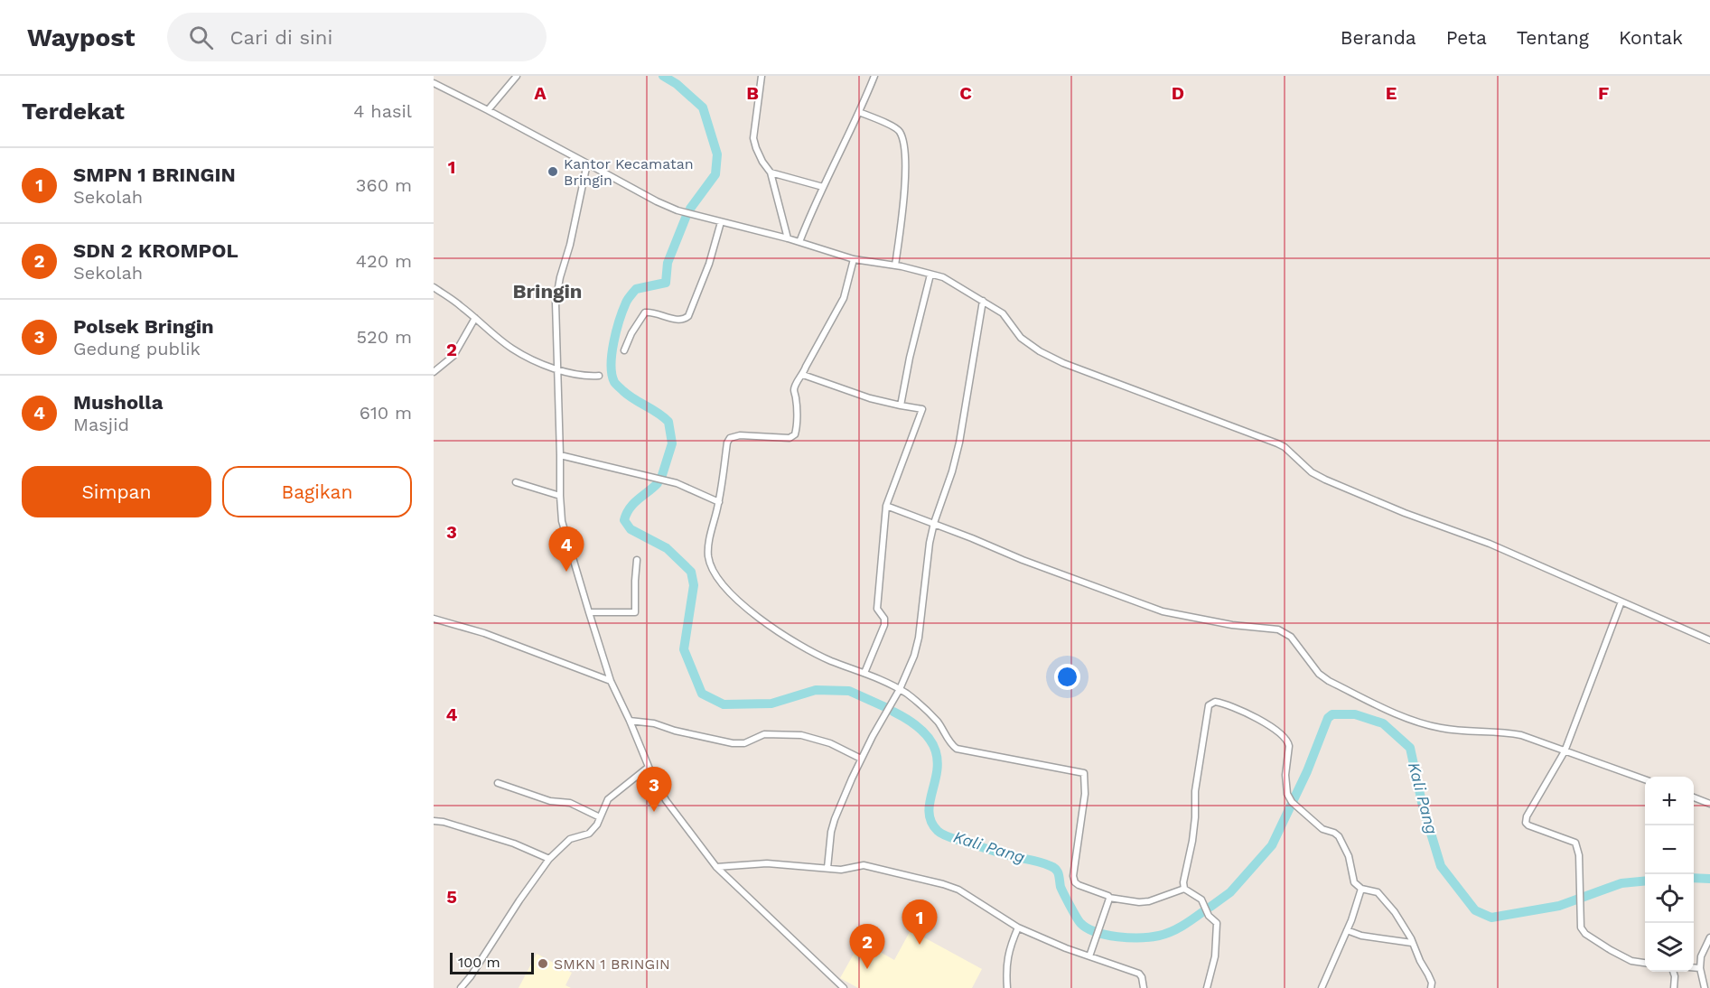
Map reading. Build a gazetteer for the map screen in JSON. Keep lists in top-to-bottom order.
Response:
{
  "districts": ["Bringin"],
  "water": ["Kali Pang"],
  "places": ["Kantor Kecamatan Bringin", "SMKN 1 BRINGIN"],
  "scale_bar": "100 m",
  "page": {
    "header": "Waypost",
    "search": "Cari di sini",
    "nav": [
      "Beranda",
      "Peta",
      "Tentang",
      "Kontak"
    ],
    "heading": ["Terdekat", "4 hasil"],
    "list": [
      {
        "mark": "1",
        "name": "SMPN 1 BRINGIN",
        "note": "Sekolah",
        "value": "360 m"
      },
      {
        "mark": "2",
        "name": "SDN 2 KROMPOL",
        "note": "Sekolah",
        "value": "420 m"
      },
      {
        "mark": "3",
        "name": "Polsek Bringin",
        "note": "Gedung publik",
        "value": "520 m"
      },
      {
        "mark": "4",
        "name": "Musholla",
        "note": "Masjid",
        "value": "610 m"
      }
    ],
    "buttons": ["Simpan", "Bagikan"],
    "pins": [
      "4",
      "3",
      "1",
      "2"
    ],
    "map_buttons": ["+", "−"],
    "scale": "100 m"
  },
  "grid": {
    "columns": [
      "A",
      "B",
      "C",
      "D",
      "E",
      "F"
    ],
    "rows": [
      "1",
      "2",
      "3",
      "4",
      "5"
    ]
  }
}
